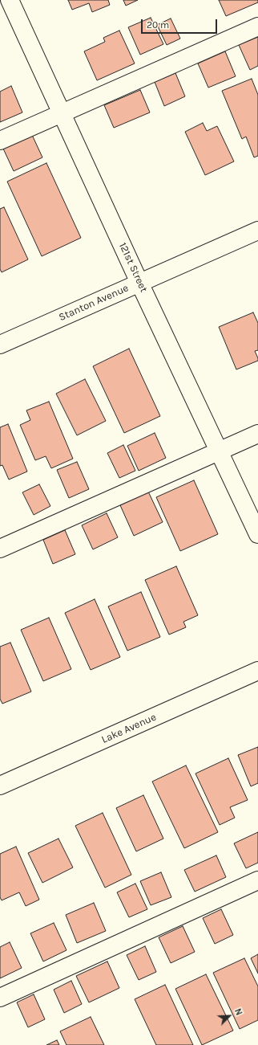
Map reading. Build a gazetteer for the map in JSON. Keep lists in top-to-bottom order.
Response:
{
  "streets": {
    "street": ["121st Street", "Stanton Avenue", "Lake Avenue"]
  },
  "crossings": [
    ["121st Street", "Stanton Avenue"]
  ],
  "scale_bar": "20 m",
  "north": "top right"
}
